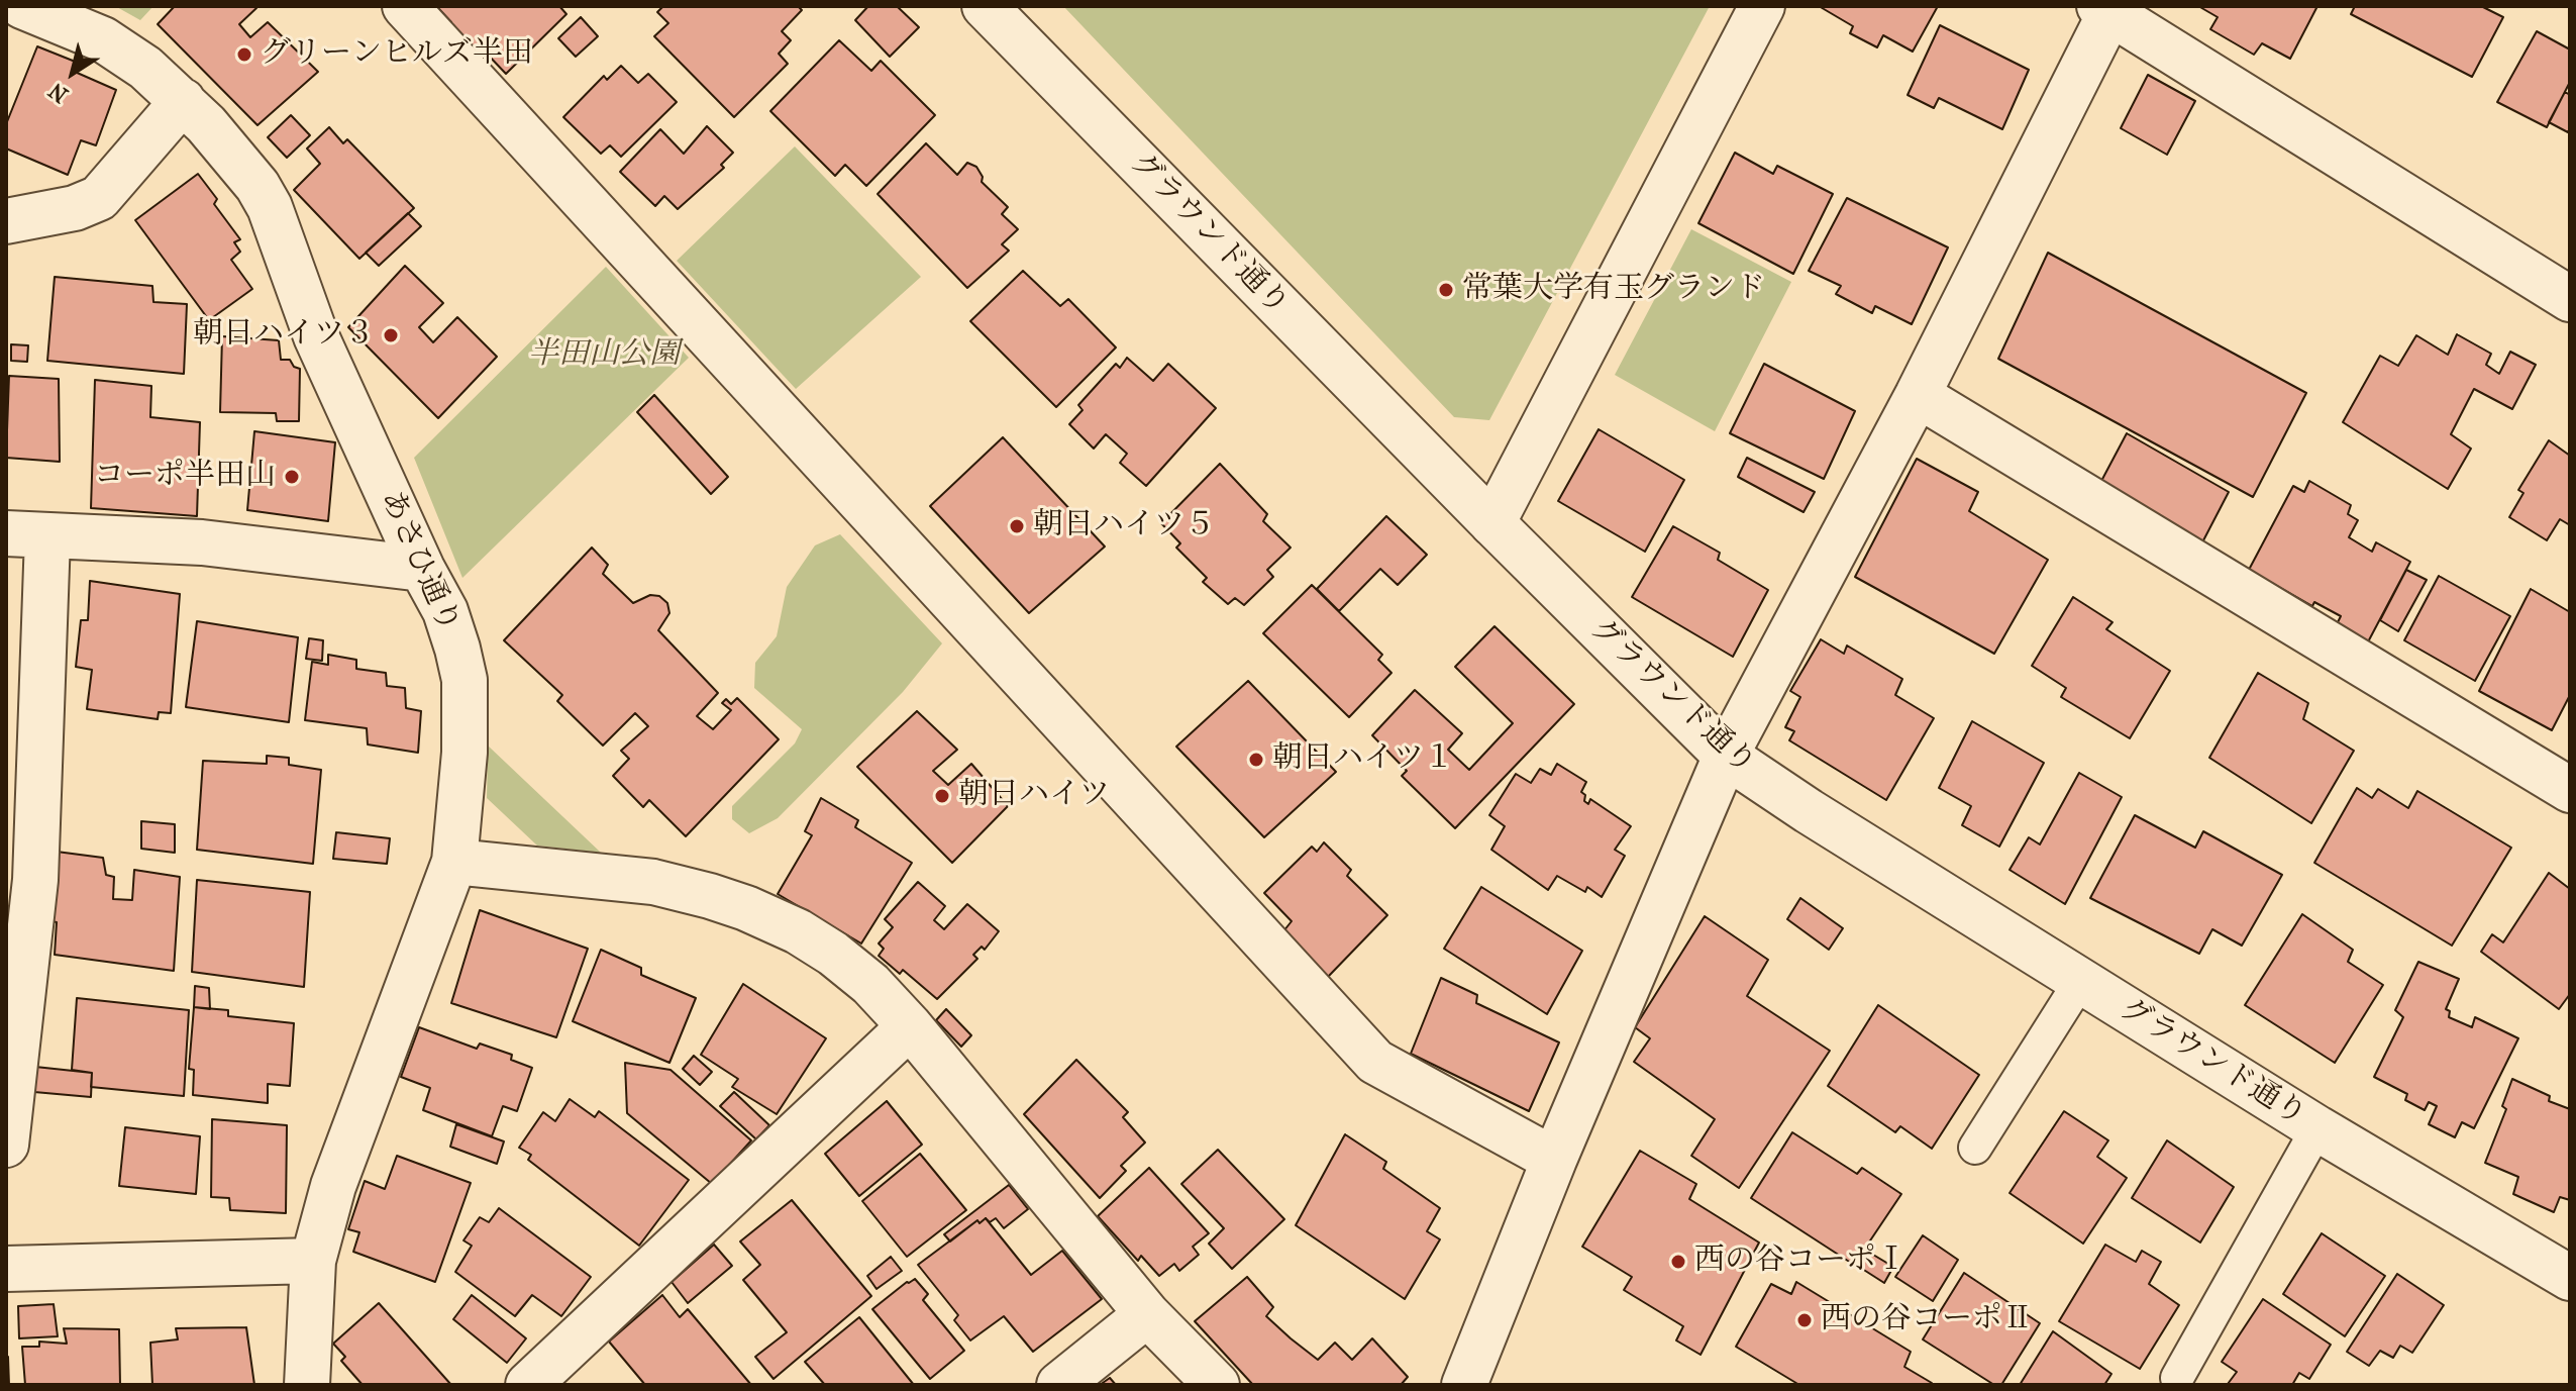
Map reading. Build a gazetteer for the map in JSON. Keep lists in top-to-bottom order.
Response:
{
  "streets": {
    "street": ["グラウンド通り", "あさひ通り"]
  },
  "parks": ["半田山公園"],
  "places": [
    "グリーンヒルズ半田",
    "常葉大学有玉グランド",
    "朝日ハイツ３",
    "コーポ半田山",
    "朝日ハイツ５",
    "朝日ハイツ１",
    "朝日ハイツ",
    "西の谷コーポⅠ",
    "西の谷コーポⅡ"
  ],
  "north": "bottom left"
}
